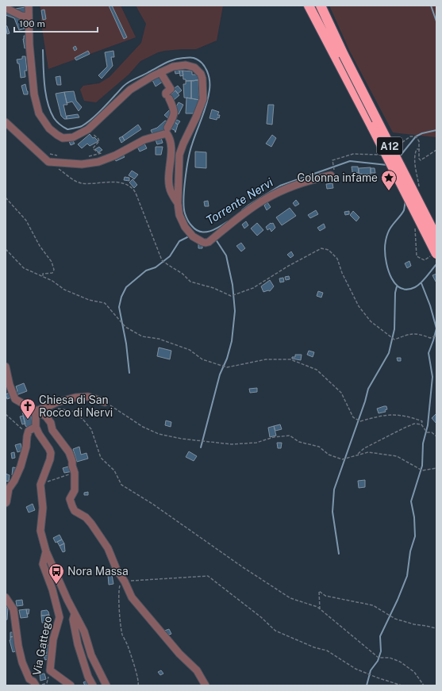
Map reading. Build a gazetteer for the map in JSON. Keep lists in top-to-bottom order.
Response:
{
  "streets": {
    "highway": ["A12"],
    "street": ["Via Gattego"]
  },
  "water": ["Torrente Nervi"],
  "places": {
    "place": ["Colonna infame"],
    "church": ["Chiesa di San Rocco di Nervi"],
    "bus stop": ["Nora Massa"]
  },
  "scale_bar": "100 m"
}
